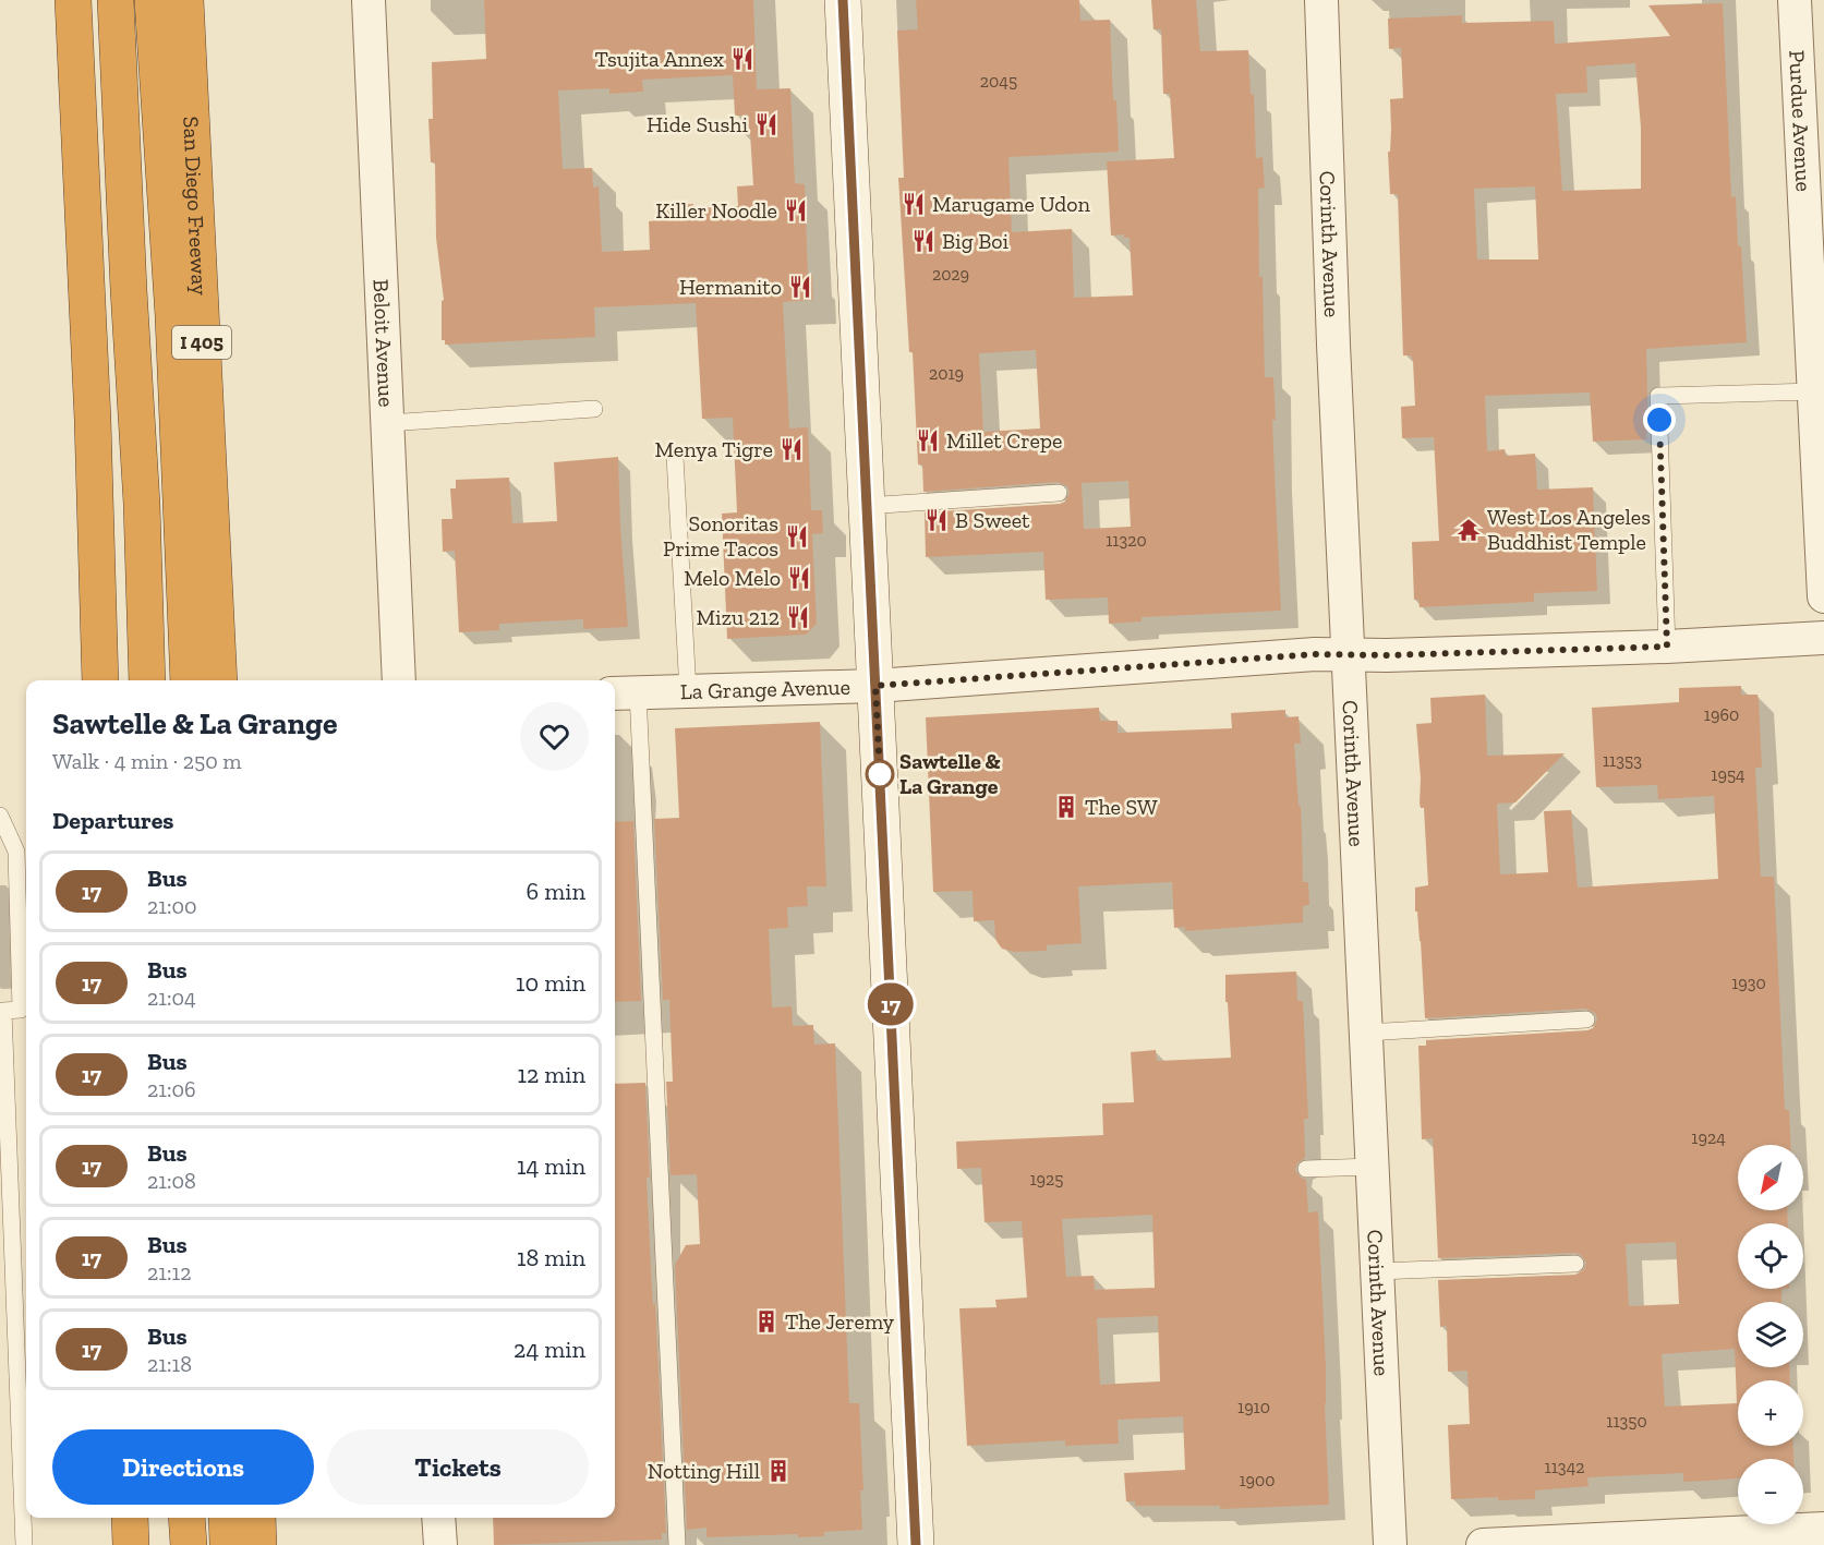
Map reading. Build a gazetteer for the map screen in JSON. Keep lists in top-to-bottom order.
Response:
{
  "streets": {
    "highway": ["San Diego Freeway", "I 405"],
    "street": [
      "Purdue Avenue",
      "Corinth Avenue",
      "Beloit Avenue",
      "La Grange Avenue"
    ]
  },
  "crossings": [
    ["Corinth Avenue", "La Grange Avenue"]
  ],
  "places": {
    "restaurant": [
      "Tsujita Annex",
      "Hide Sushi",
      "Marugame Udon",
      "Killer Noodle",
      "Big Boi",
      "Hermanito",
      "Millet Crepe",
      "Menya Tigre",
      "B Sweet",
      "Sonoritas Prime Tacos",
      "Melo Melo",
      "Mizu 212"
    ],
    "temple": ["West Los Angeles Buddhist Temple"],
    "other": ["Sawtelle & La Grange"],
    "building": ["The SW", "The Jeremy", "Notting Hill"]
  },
  "lines": ["bus line 17"],
  "house_numbers": [
    "2045",
    "2029",
    "2019",
    "11320",
    "1960",
    "11353",
    "1954",
    "1930",
    "1924",
    "1925",
    "1910",
    "11350",
    "11342",
    "1900"
  ],
  "north": "bottom left",
  "page": {
    "on_map": "17",
    "heading": [
      ["Sawtelle & La Grange", "Walk · 4 min · 250 m"],
      "Departures"
    ],
    "list": [
      {
        "mark": "17",
        "name": "Bus",
        "note": "21:00",
        "value": "6 min"
      },
      {
        "mark": "17",
        "name": "Bus",
        "note": "21:04",
        "value": "10 min"
      },
      {
        "mark": "17",
        "name": "Bus",
        "note": "21:06",
        "value": "12 min"
      },
      {
        "mark": "17",
        "name": "Bus",
        "note": "21:08",
        "value": "14 min"
      },
      {
        "mark": "17",
        "name": "Bus",
        "note": "21:12",
        "value": "18 min"
      },
      {
        "mark": "17",
        "name": "Bus",
        "note": "21:18",
        "value": "24 min"
      }
    ],
    "map_buttons": ["+", "−"],
    "buttons": ["Directions", "Tickets"]
  }
}
